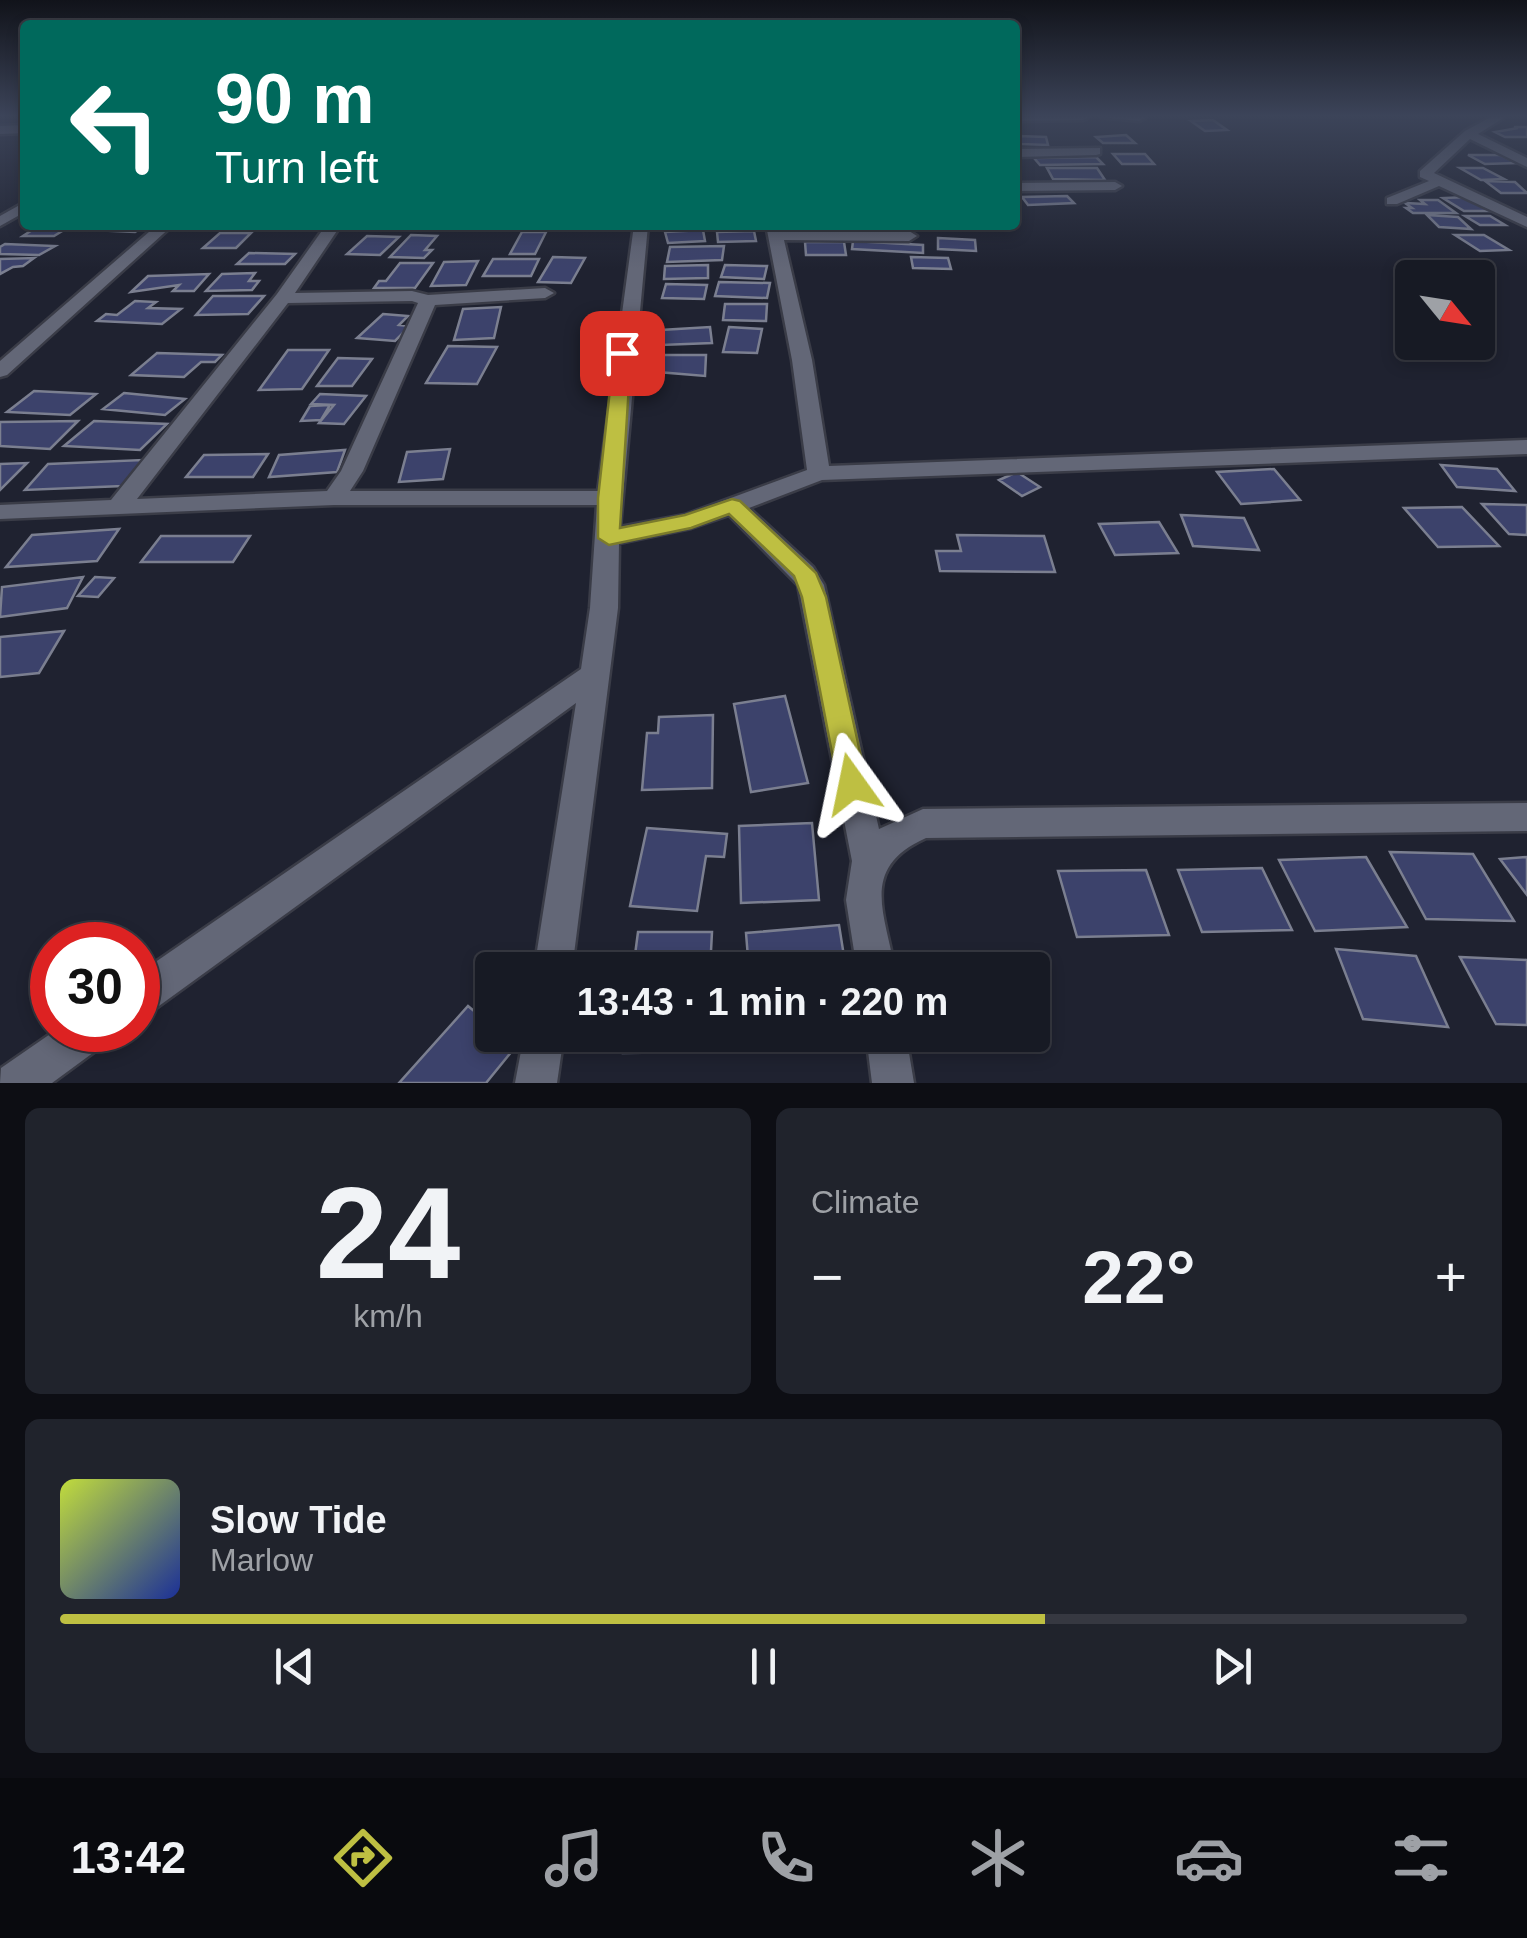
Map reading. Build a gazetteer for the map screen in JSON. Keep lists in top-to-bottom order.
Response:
{
  "north": "bottom right",
  "page": {
    "turn": ["90 m", "Turn left"],
    "limit": "30",
    "trip": "13:43 · 1 min · 220 m",
    "tile": [
      ["24", "km/h"],
      "Climate"
    ],
    "heat": ["−", "22°", "+"],
    "song": ["Slow Tide", "Marlow"],
    "tabs": "13:42"
  }
}
